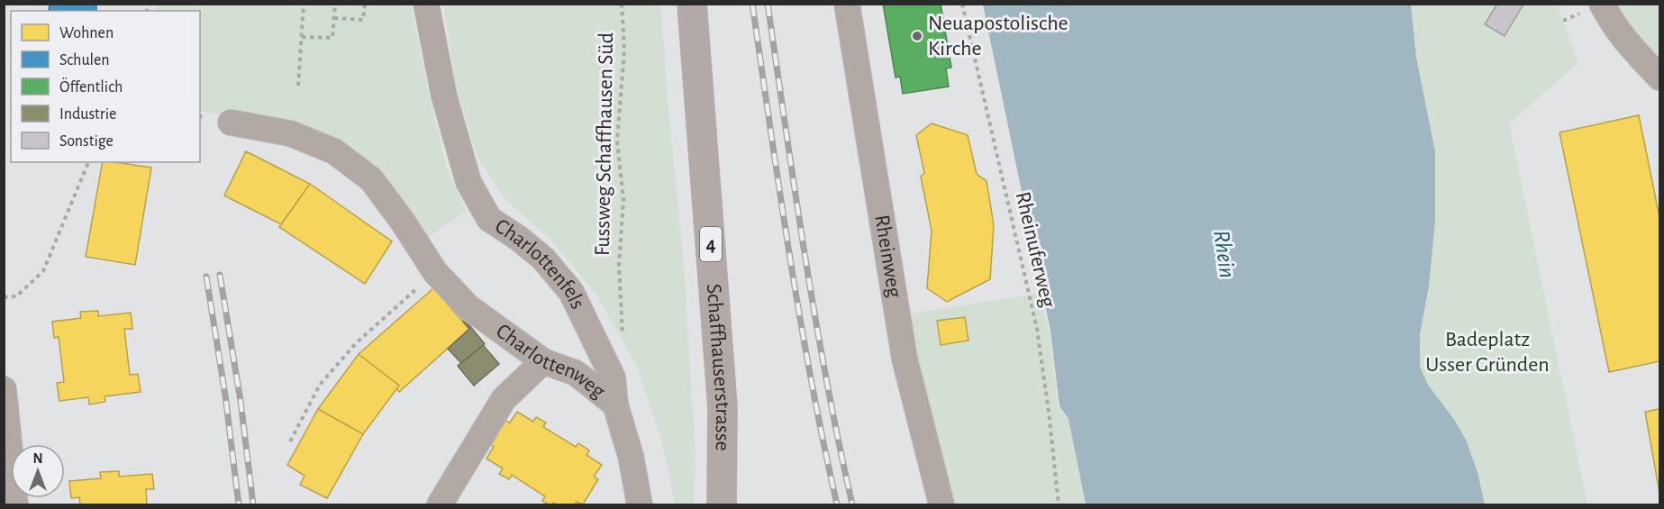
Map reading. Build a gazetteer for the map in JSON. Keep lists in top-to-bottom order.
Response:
{
  "streets": {
    "main road": ["4", "Schaffhauserstrasse"],
    "street": ["Rheinweg", "Charlottenfels", "Charlottenweg"],
    "path": ["Fussweg Schaffhausen Süd", "Rheinuferweg"]
  },
  "crossings": [
    ["Fussweg Schaffhausen Süd", "Charlottenfels"],
    ["Charlottenfels", "Charlottenweg"]
  ],
  "water": ["Rhein"],
  "parks": ["Badeplatz Usser Gründen"],
  "places": ["Neuapostolische Kirche"],
  "legend": [
    "Wohnen",
    "Schulen",
    "Öffentlich",
    "Industrie",
    "Sonstige"
  ],
  "north": "top"
}
